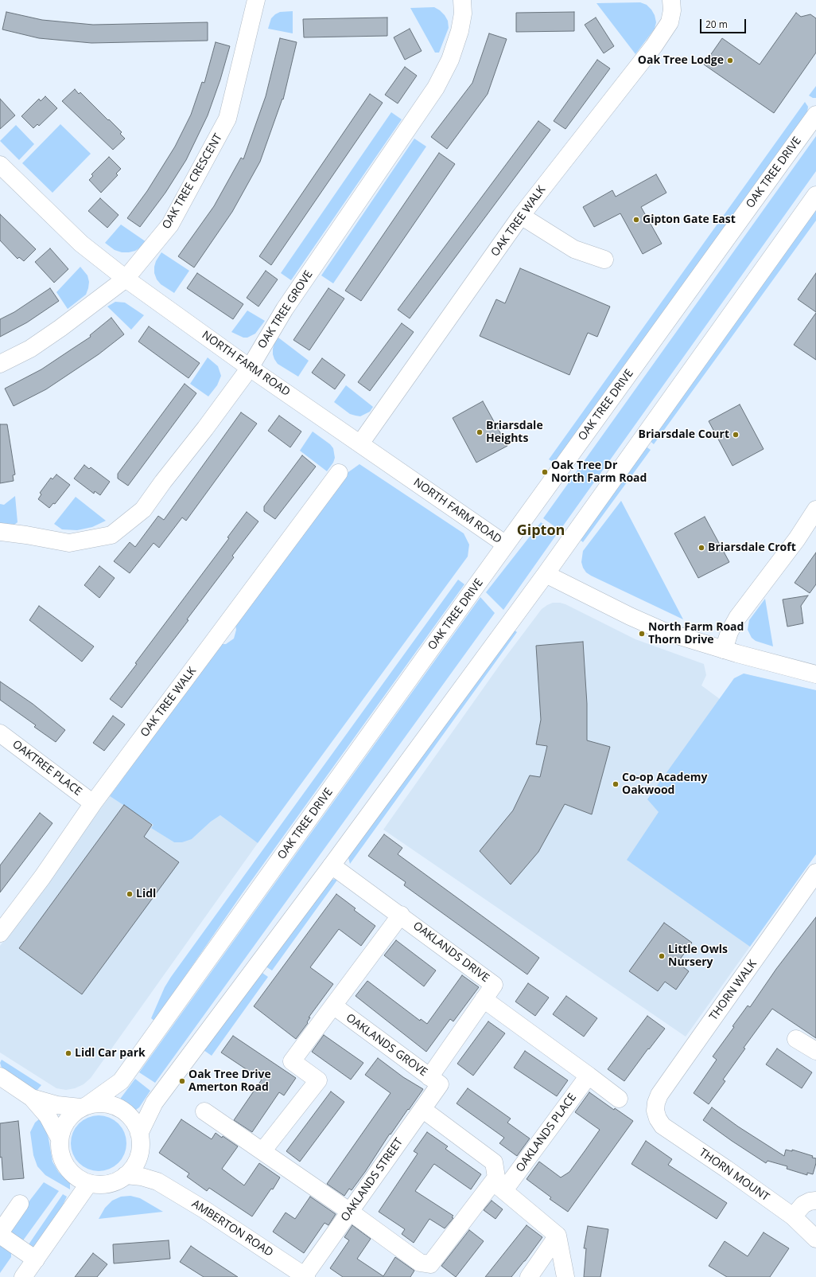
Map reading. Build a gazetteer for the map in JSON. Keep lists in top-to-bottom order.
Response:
{
  "streets": {
    "street": [
      "OAK TREE DRIVE",
      "OAK TREE CRESCENT",
      "OAK TREE WALK",
      "OAK TREE GROVE",
      "NORTH FARM ROAD",
      "OAKTREE PLACE",
      "OAKLANDS DRIVE",
      "THORN WALK",
      "OAKLANDS GROVE",
      "OAKLANDS PLACE",
      "THORN MOUNT",
      "OAKLANDS STREET",
      "AMBERTON ROAD"
    ]
  },
  "crossings": [
    ["OAK TREE DRIVE", "NORTH FARM ROAD"],
    ["OAK TREE DRIVE", "OAKLANDS DRIVE"],
    ["OAK TREE DRIVE", "AMBERTON ROAD"],
    ["OAK TREE CRESCENT", "NORTH FARM ROAD"],
    ["OAK TREE WALK", "NORTH FARM ROAD"],
    ["OAK TREE WALK", "OAKTREE PLACE"],
    ["OAK TREE GROVE", "NORTH FARM ROAD"],
    ["OAKLANDS DRIVE", "OAKLANDS GROVE"],
    ["OAKLANDS DRIVE", "OAKLANDS STREET"],
    ["THORN WALK", "THORN MOUNT"],
    ["OAKLANDS GROVE", "OAKLANDS STREET"],
    ["OAKLANDS PLACE", "OAKLANDS STREET"],
    ["OAKLANDS STREET", "AMBERTON ROAD"]
  ],
  "districts": ["Gipton"],
  "places": [
    "Oak Tree Lodge",
    "Gipton Gate East",
    "Briarsdale Heights",
    "Briarsdale Court",
    "Oak Tree Dr North Farm Road",
    "Briarsdale Croft",
    "North Farm Road Thorn Drive",
    "Co-op Academy Oakwood",
    "Lidl",
    "Little Owls Nursery",
    "Lidl Car park",
    "Oak Tree Drive Amerton Road"
  ],
  "scale_bar": "20 m"
}
